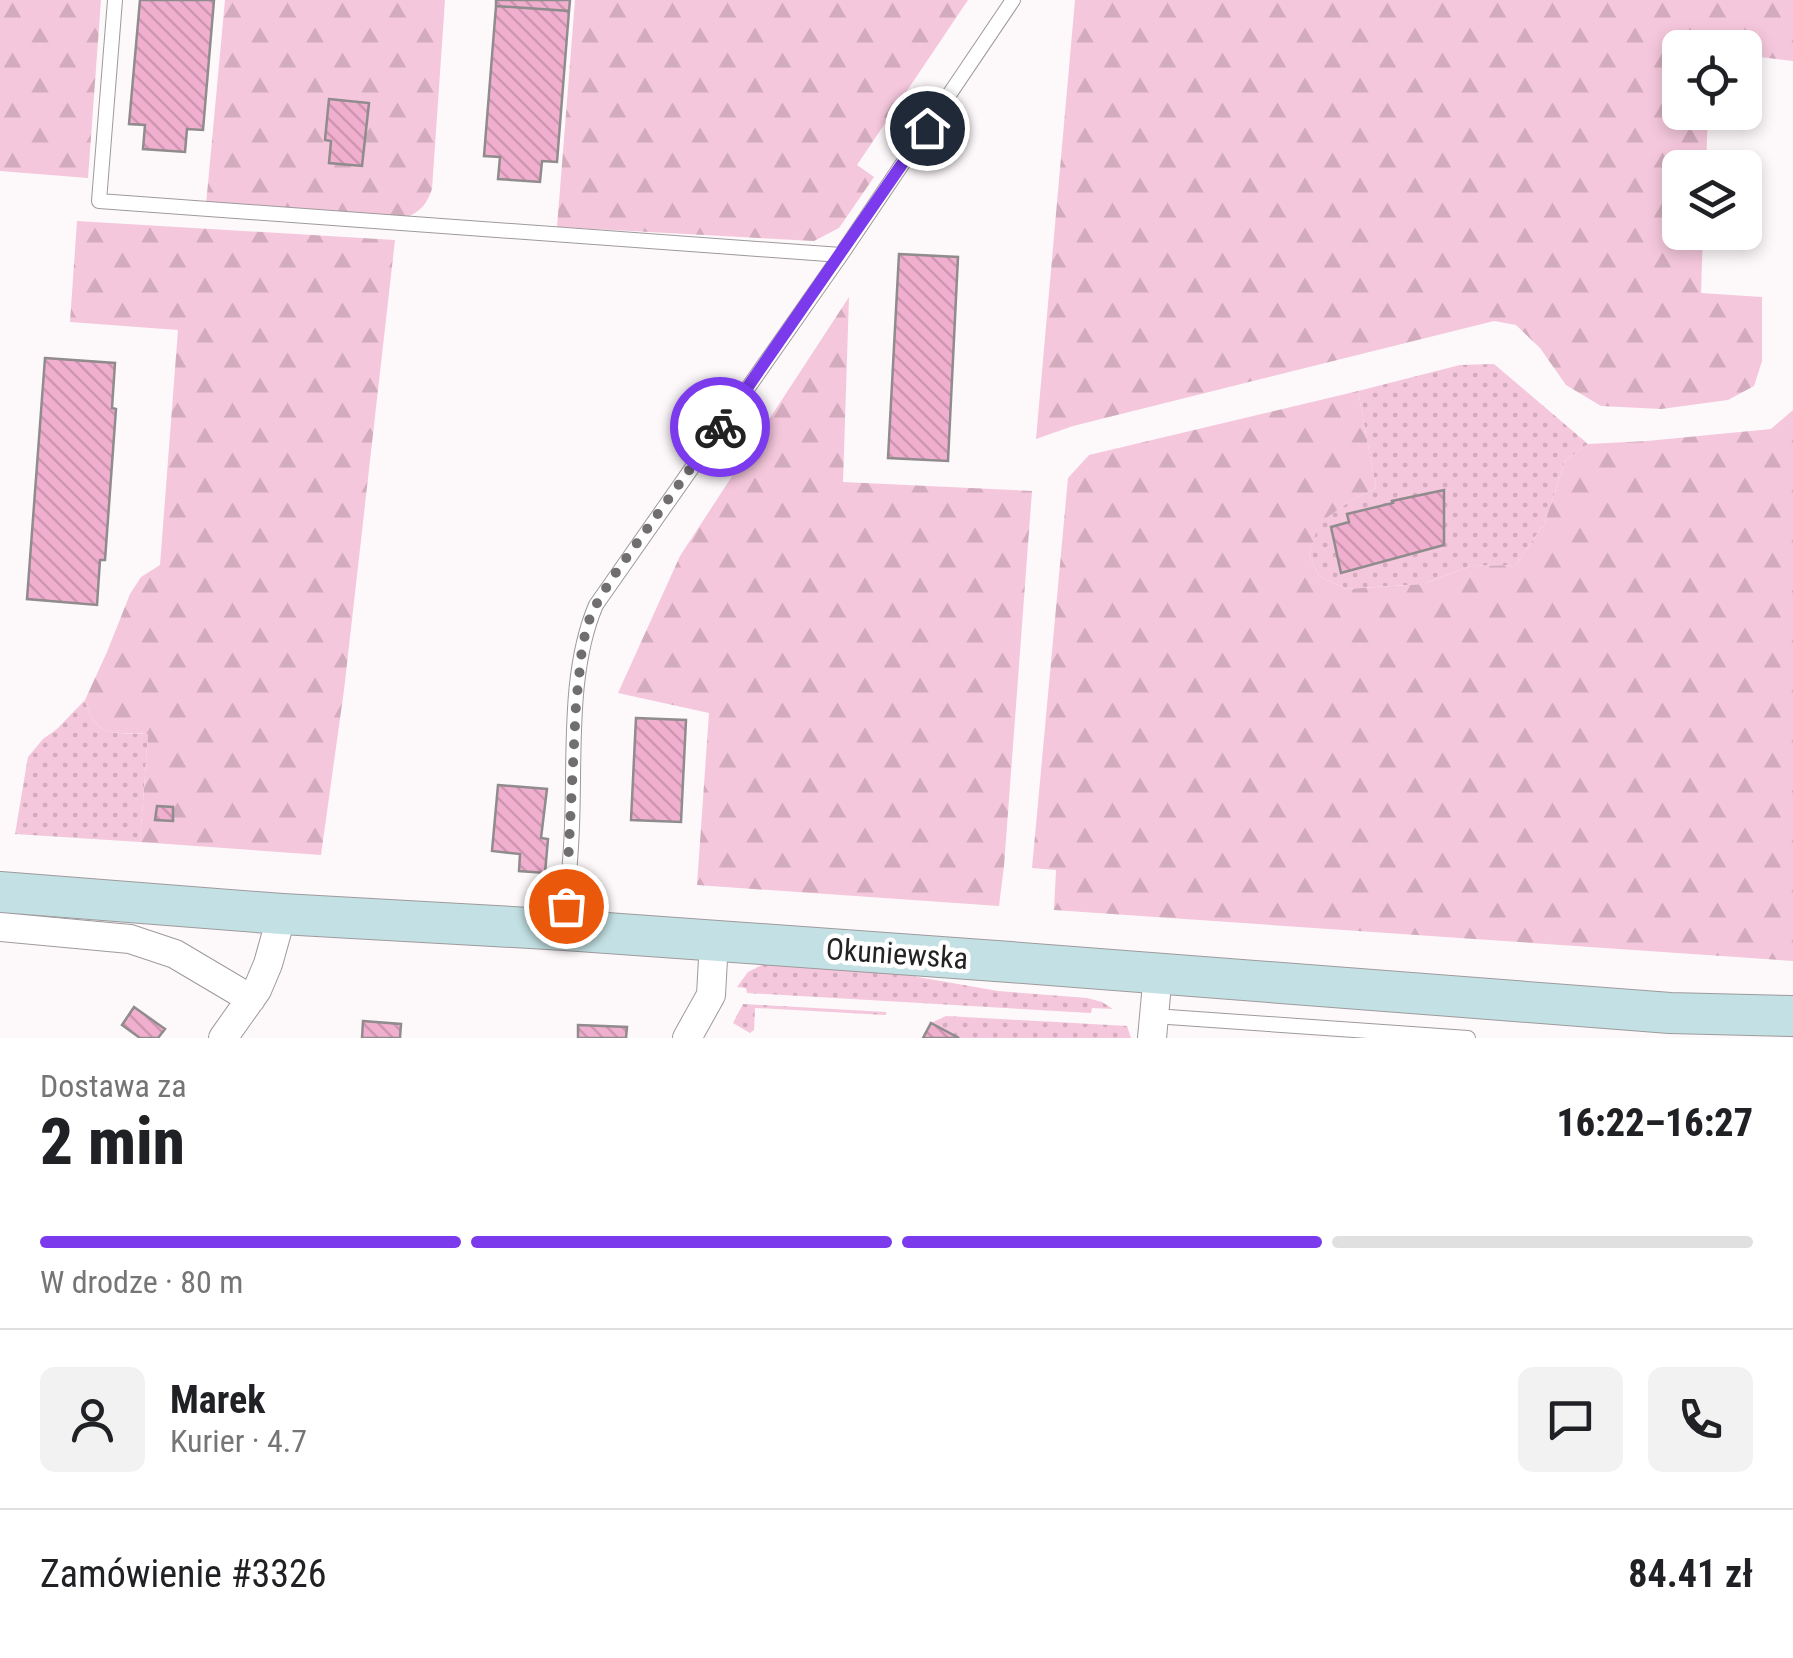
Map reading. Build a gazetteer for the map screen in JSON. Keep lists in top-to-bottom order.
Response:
{
  "streets": {
    "main road": ["Okuniewska"]
  },
  "page": {
    "heading": ["2 min", "Dostawa za", "16:22–16:27"],
    "panel": [
      "Marek",
      "Kurier · 4.7",
      "Zamówienie #3326",
      "84.41 zł"
    ],
    "bar": "W drodze · 80 m"
  }
}
